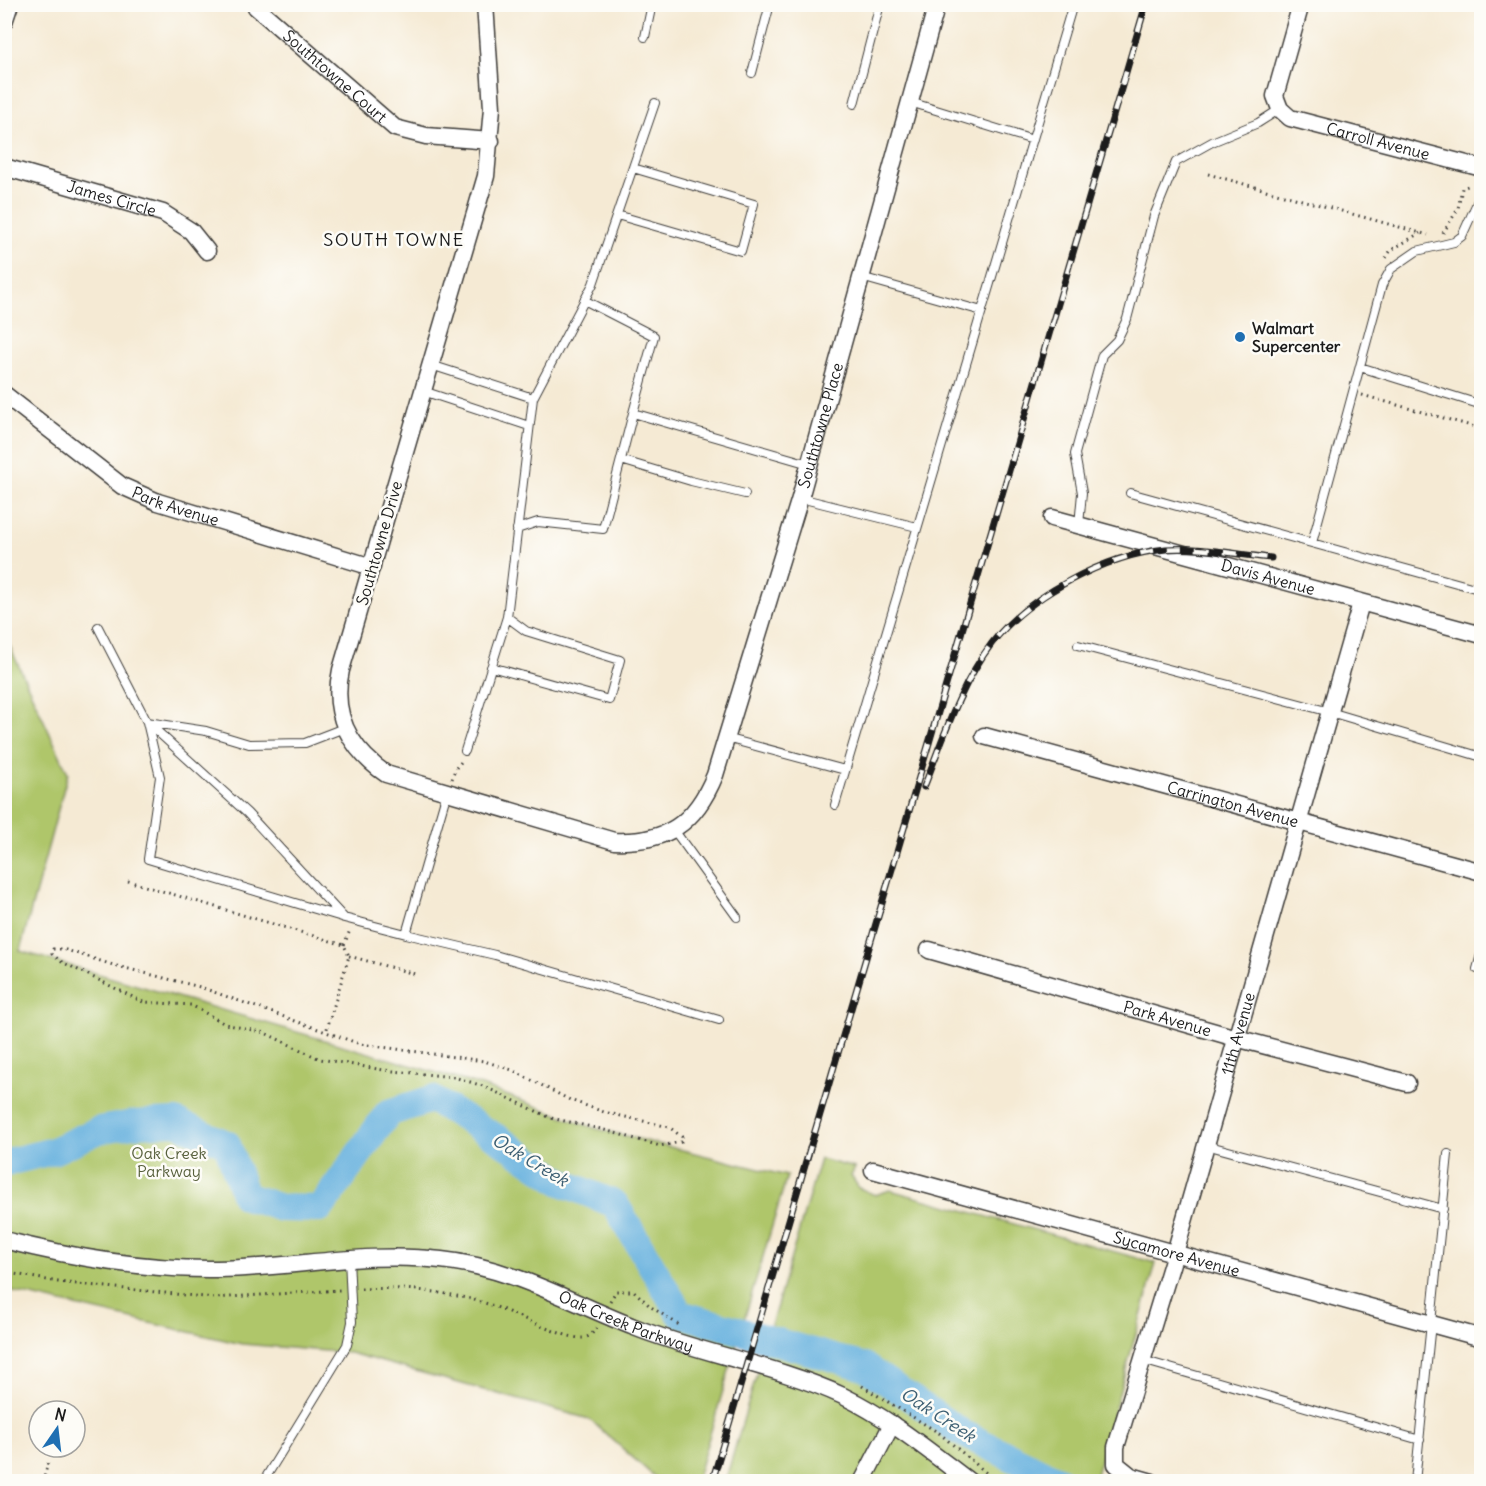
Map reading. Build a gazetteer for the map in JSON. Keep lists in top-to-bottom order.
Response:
{
  "streets": {
    "street": [
      "Southtowne Court",
      "Carroll Avenue",
      "James Circle",
      "Southtowne Place",
      "Park Avenue",
      "Southtowne Drive",
      "Davis Avenue",
      "Carrington Avenue",
      "11th Avenue",
      "Sycamore Avenue",
      "Oak Creek Parkway"
    ]
  },
  "crossings": [
    ["Southtowne Court", "Southtowne Drive"],
    ["Southtowne Place", "Southtowne Drive"],
    ["Park Avenue", "Southtowne Drive"],
    ["Park Avenue", "11th Avenue"],
    ["Davis Avenue", "11th Avenue"],
    ["Carrington Avenue", "11th Avenue"],
    ["11th Avenue", "Sycamore Avenue"]
  ],
  "districts": ["SOUTH TOWNE"],
  "water": ["Oak Creek"],
  "parks": ["Oak Creek Parkway"],
  "places": ["Walmart Supercenter"],
  "north": "top"
}
